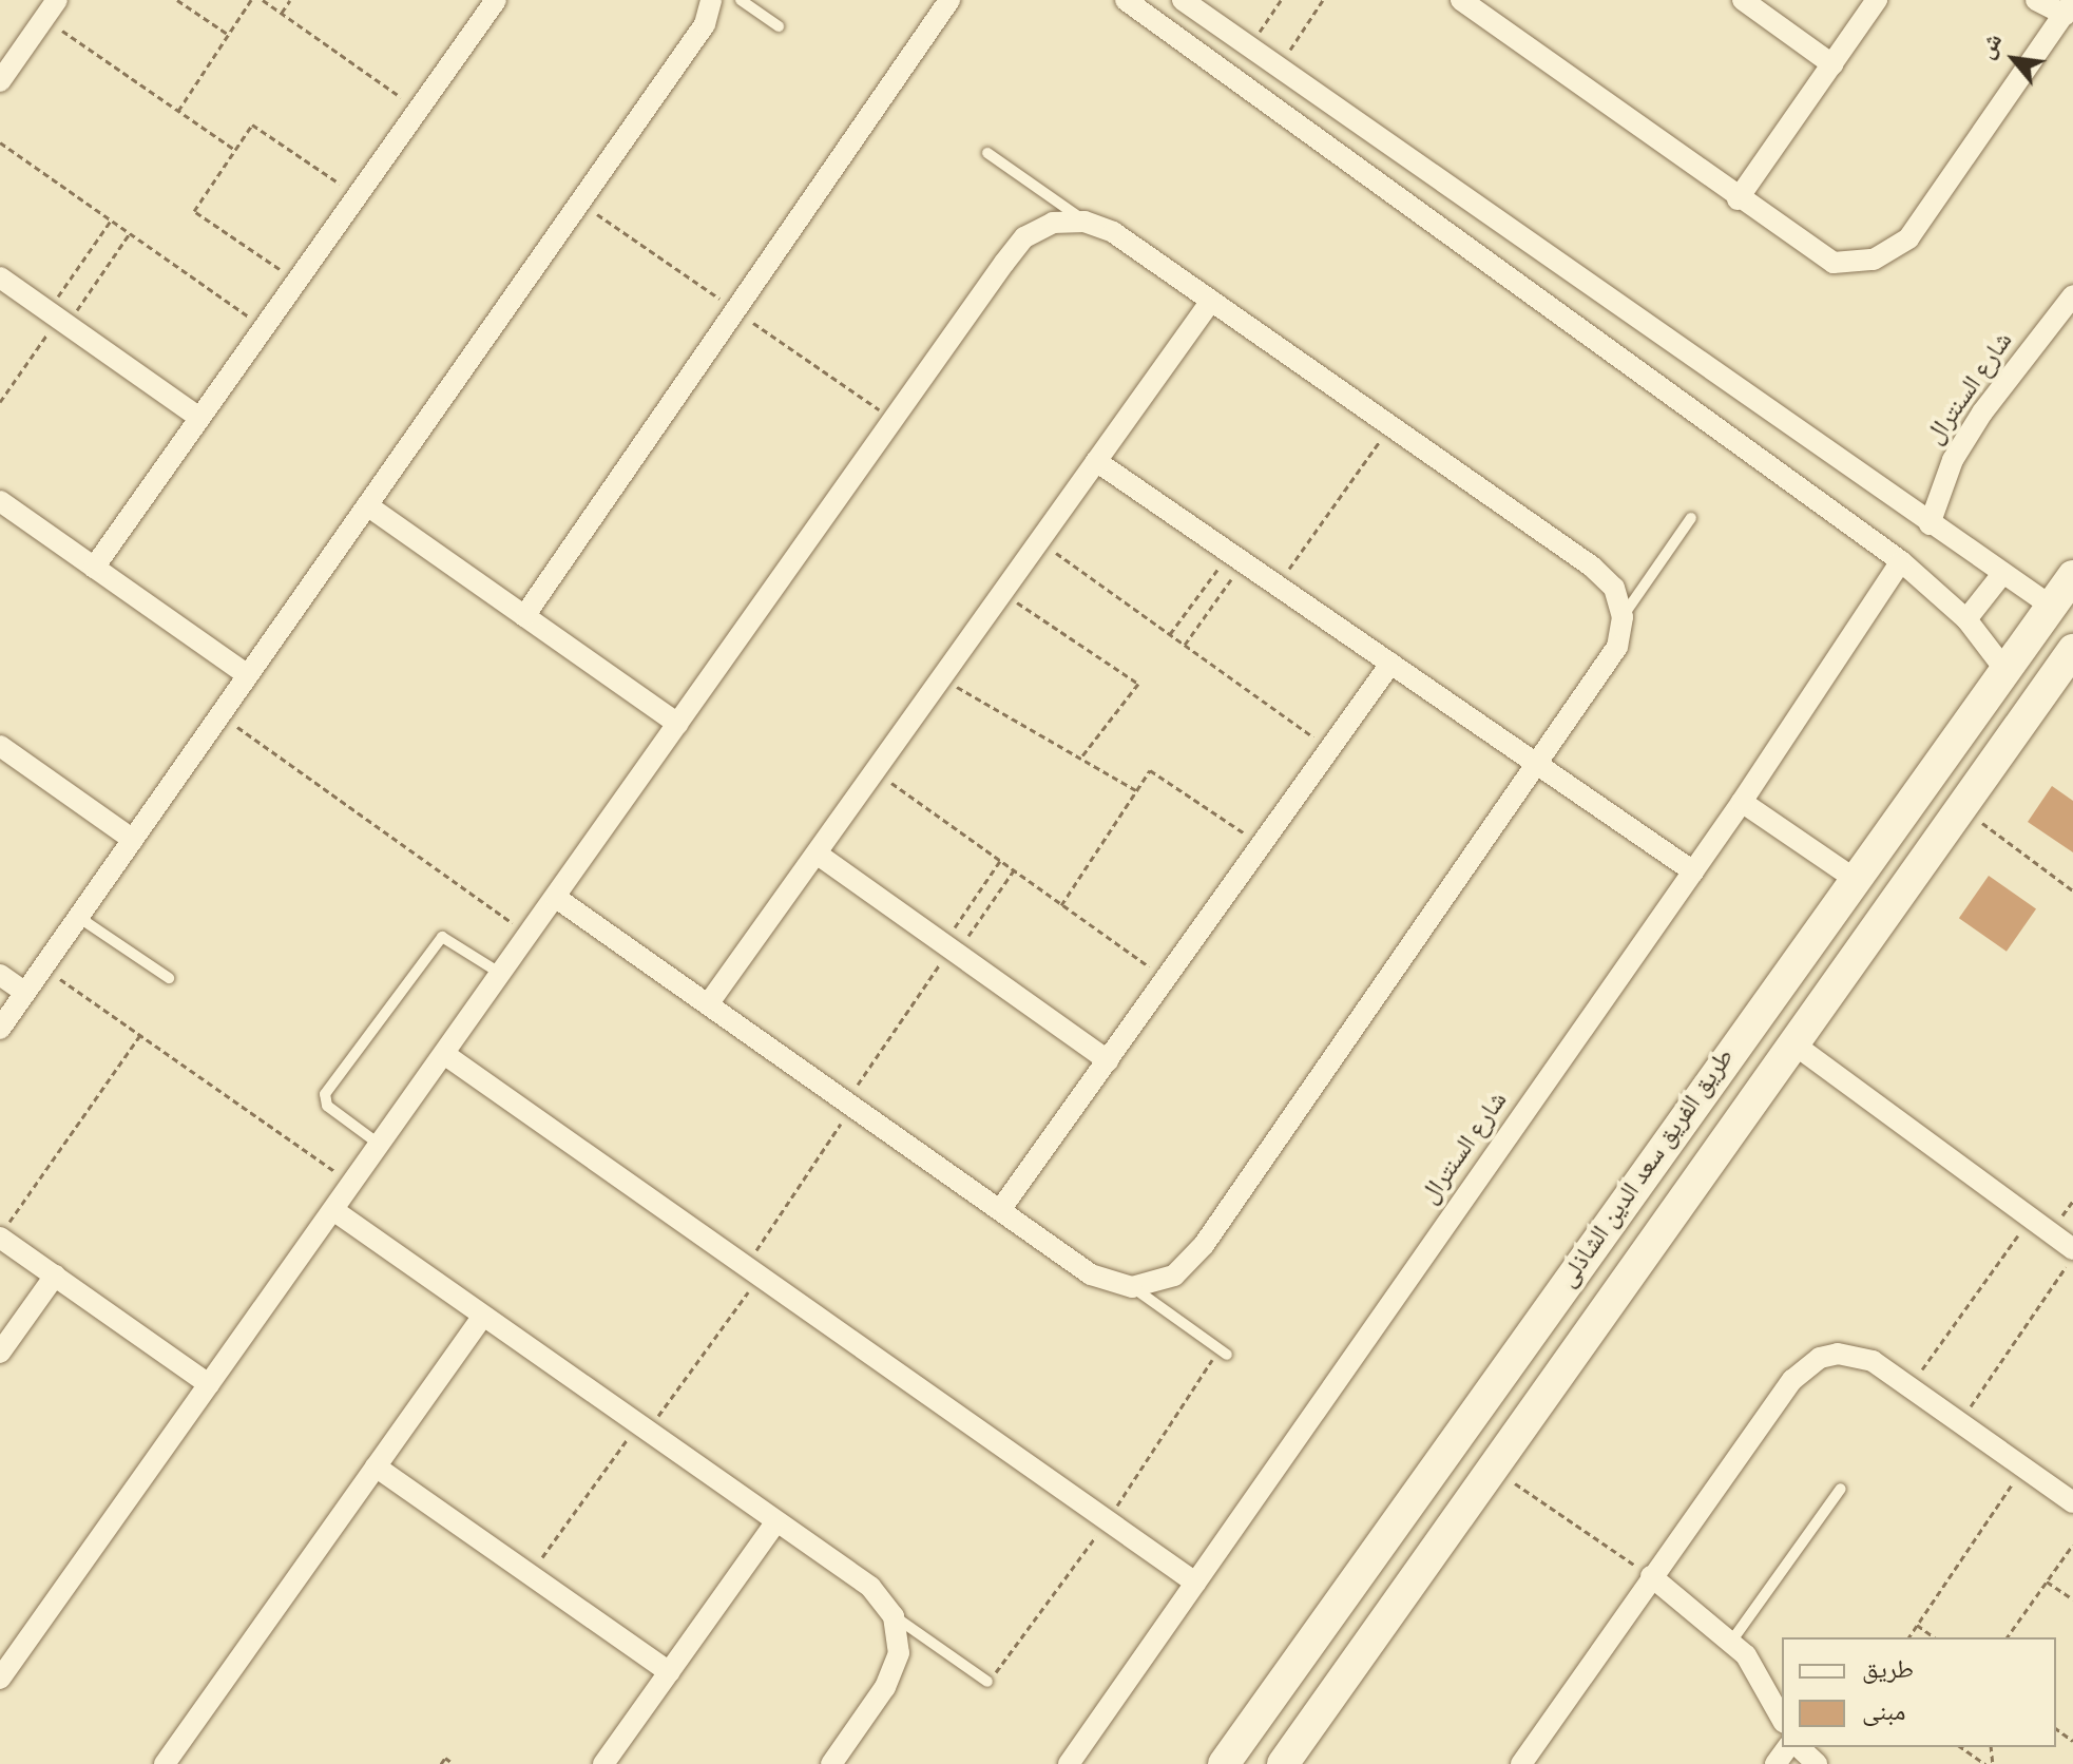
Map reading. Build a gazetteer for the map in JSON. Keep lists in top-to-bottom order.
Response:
{
  "streets": {
    "street": ["شارع السنترال", "طريق الفريق سعد الدين الشاذلى"]
  },
  "legend": ["طريق", "مبنى"],
  "north": "top left"
}
